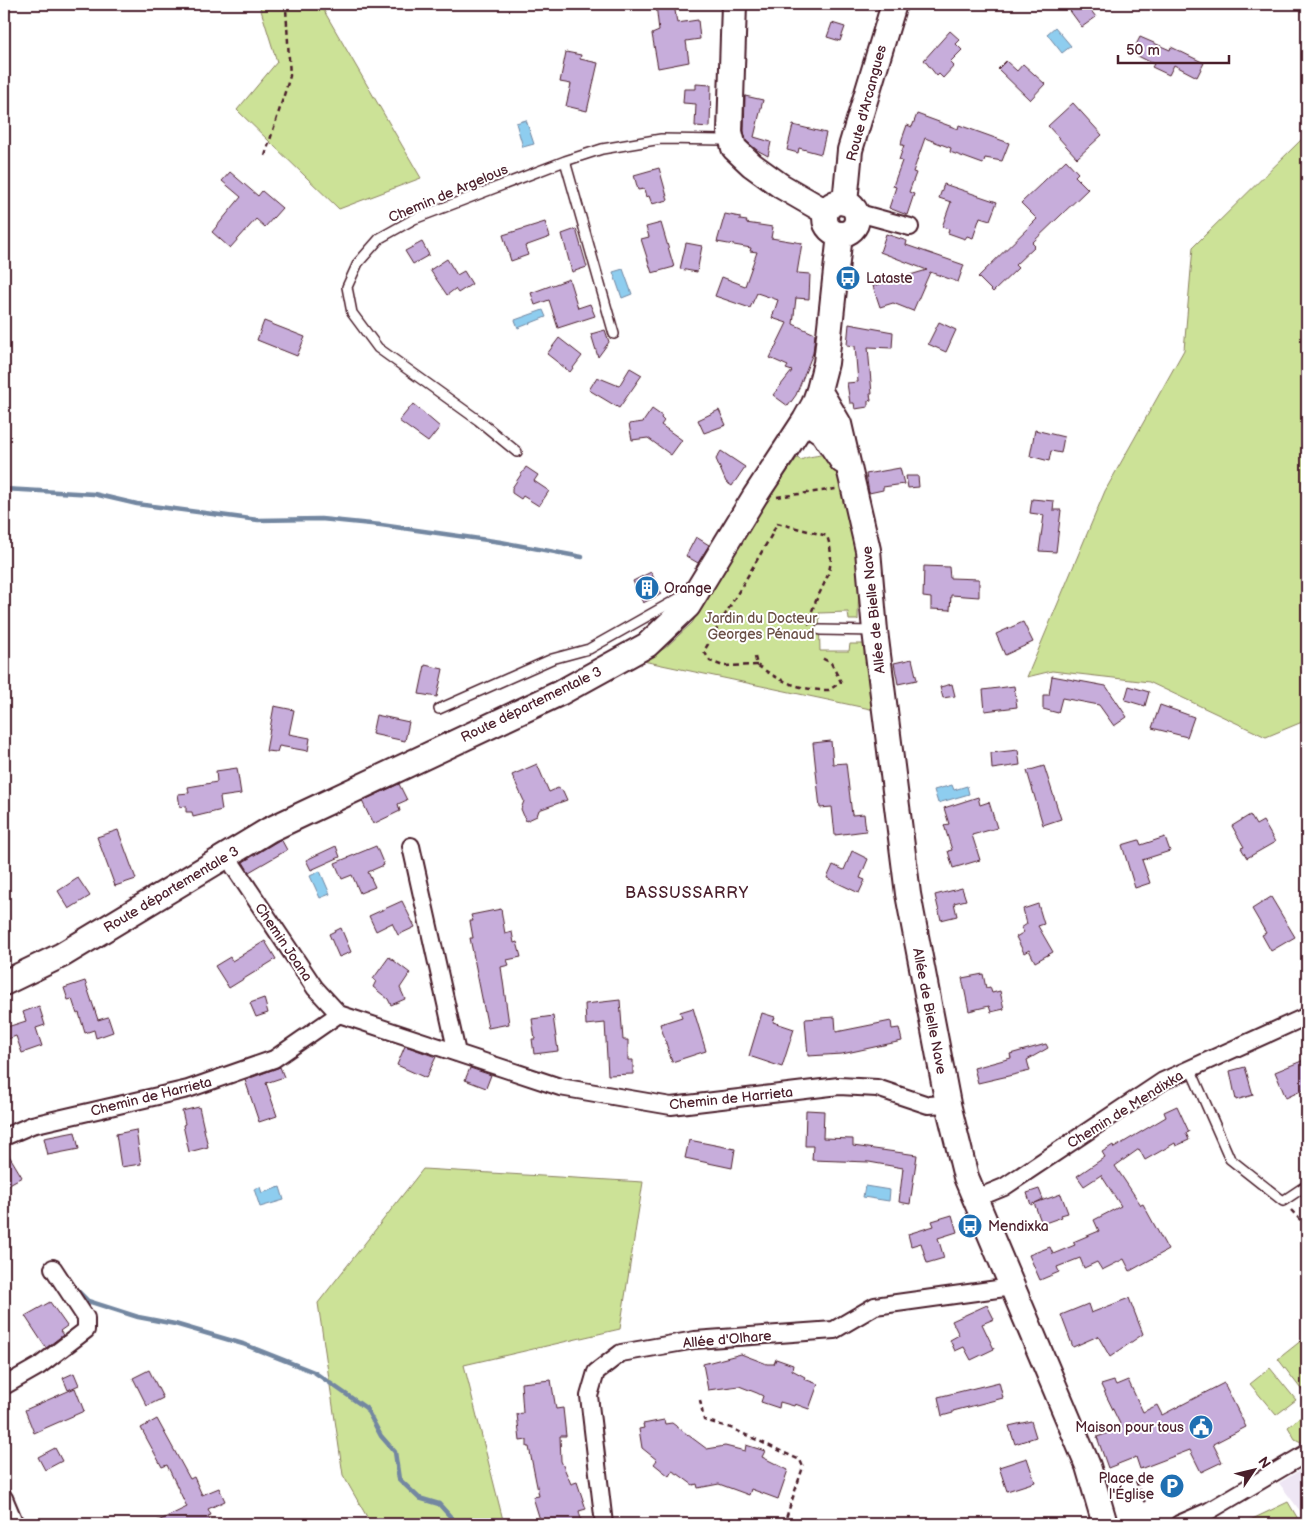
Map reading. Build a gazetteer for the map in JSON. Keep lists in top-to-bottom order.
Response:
{
  "streets": {
    "street": [
      "Route d'Arcangues",
      "Allée de Bielle Nave",
      "Route départementale 3",
      "Chemin Joana",
      "Chemin de Harrieta",
      "Chemin de Mendixka",
      "Allée d'Olhare"
    ],
    "lane": ["Chemin de Argelous"]
  },
  "crossings": [
    ["Route d'Arcangues", "Route départementale 3"],
    ["Allée de Bielle Nave", "Route départementale 3"],
    ["Allée de Bielle Nave", "Chemin de Harrieta"],
    ["Allée de Bielle Nave", "Chemin de Mendixka"],
    ["Allée de Bielle Nave", "Allée d'Olhare"],
    ["Chemin Joana", "Chemin de Harrieta"]
  ],
  "districts": ["BASSUSSARRY"],
  "parks": ["Jardin du Docteur Georges Pénaud"],
  "places": {
    "bus stop": ["Lataste", "Mendixka"],
    "building": ["Orange"],
    "public building": ["Maison pour tous"],
    "parking": ["Place de l'Église"]
  },
  "scale_bar": "50 m",
  "north": "top right"
}
